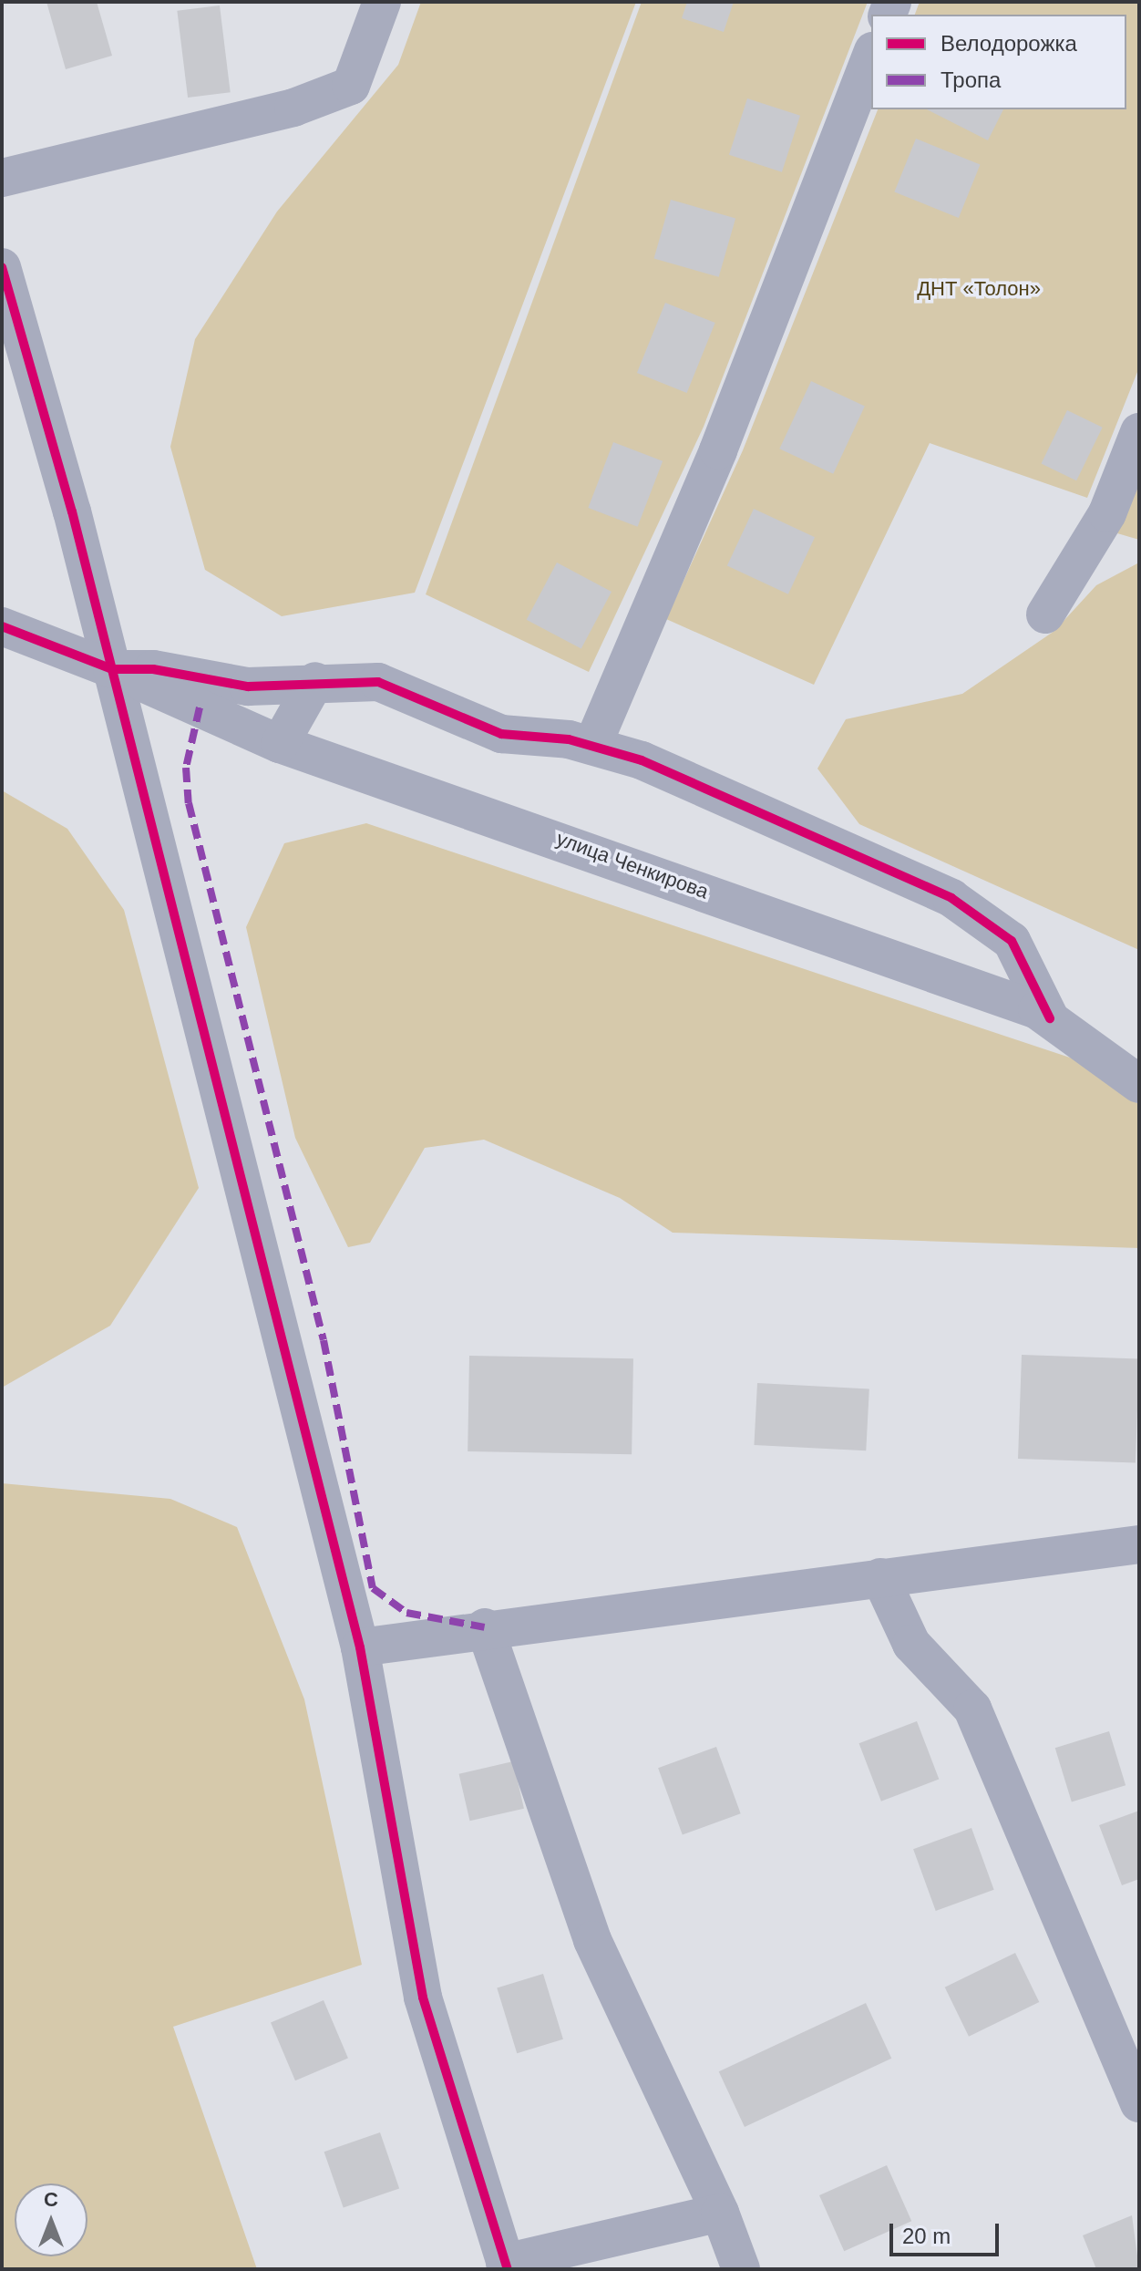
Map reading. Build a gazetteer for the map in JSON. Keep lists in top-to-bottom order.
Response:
{
  "streets": {
    "street": ["улица Ченкирова"]
  },
  "parks": ["ДНТ «Толон»"],
  "legend": ["Велодорожка", "Тропа"],
  "scale_bar": "20 m",
  "north": "top"
}
